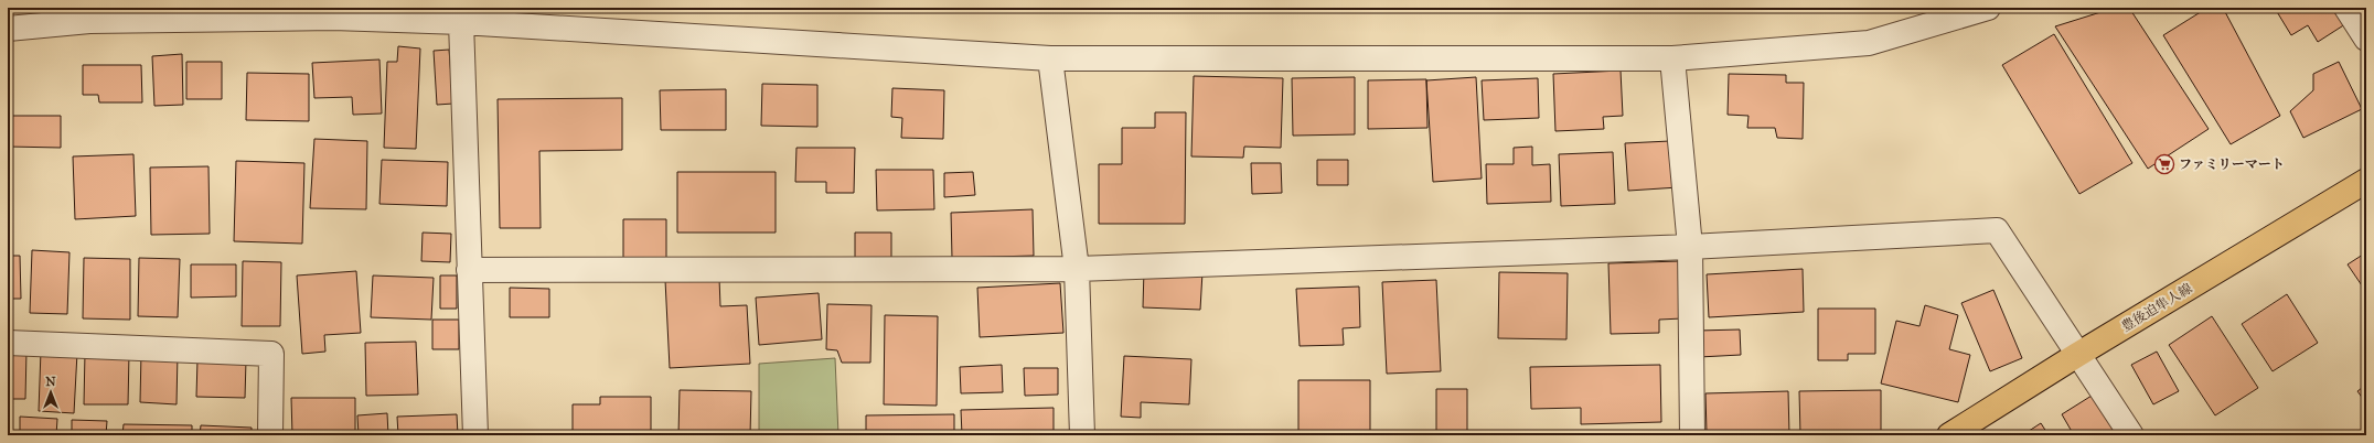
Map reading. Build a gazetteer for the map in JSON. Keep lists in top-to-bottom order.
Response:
{
  "streets": {
    "main road": ["豊後迫隼人線"]
  },
  "places": {
    "supermarket": ["ファミリーマート"]
  },
  "north": "top"
}
